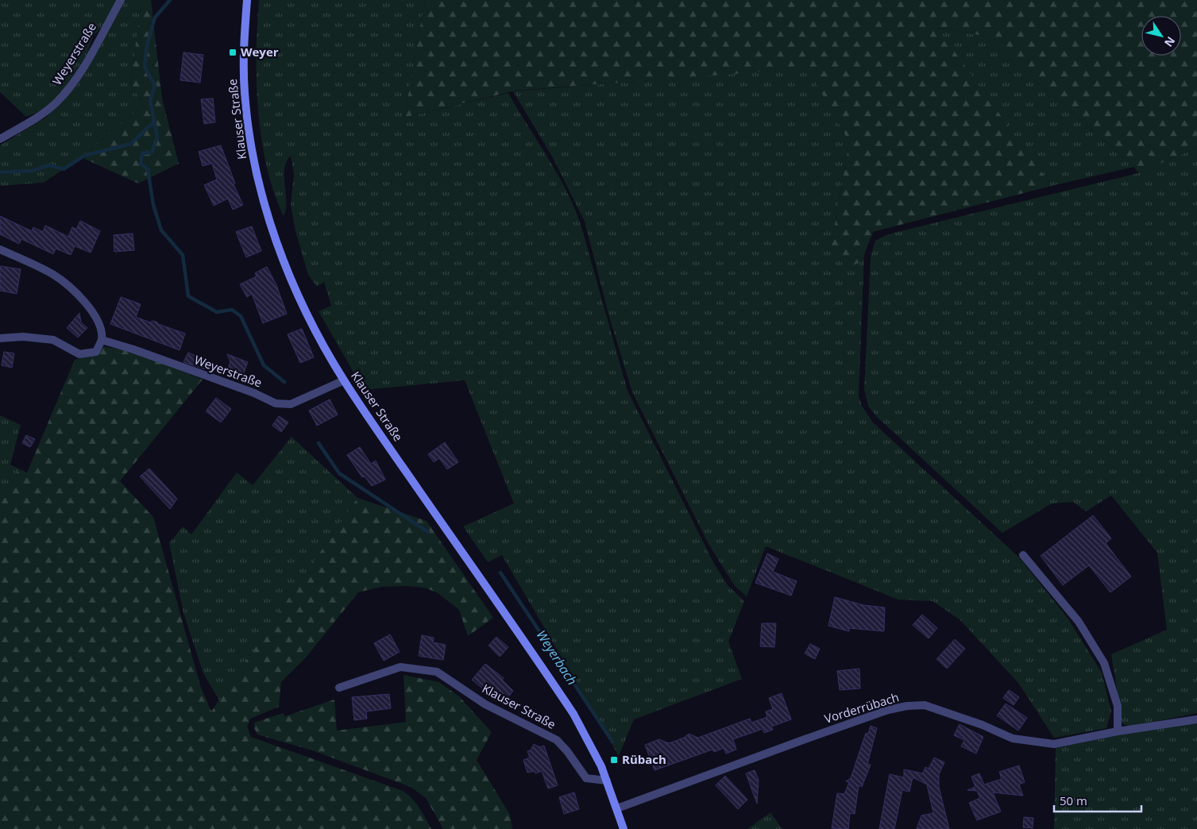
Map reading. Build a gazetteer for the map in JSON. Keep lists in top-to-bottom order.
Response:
{
  "streets": {
    "main road": ["Klauser Straße"],
    "street": ["Weyerstraße", "Vorderrübach"]
  },
  "crossings": [
    ["Weyerstraße", "Klauser Straße"],
    ["Klauser Straße", "Vorderrübach"]
  ],
  "water": ["Weyerbach"],
  "places": {
    "transit": ["Weyer", "Rübach"]
  },
  "scale_bar": "50 m",
  "north": "bottom right"
}
